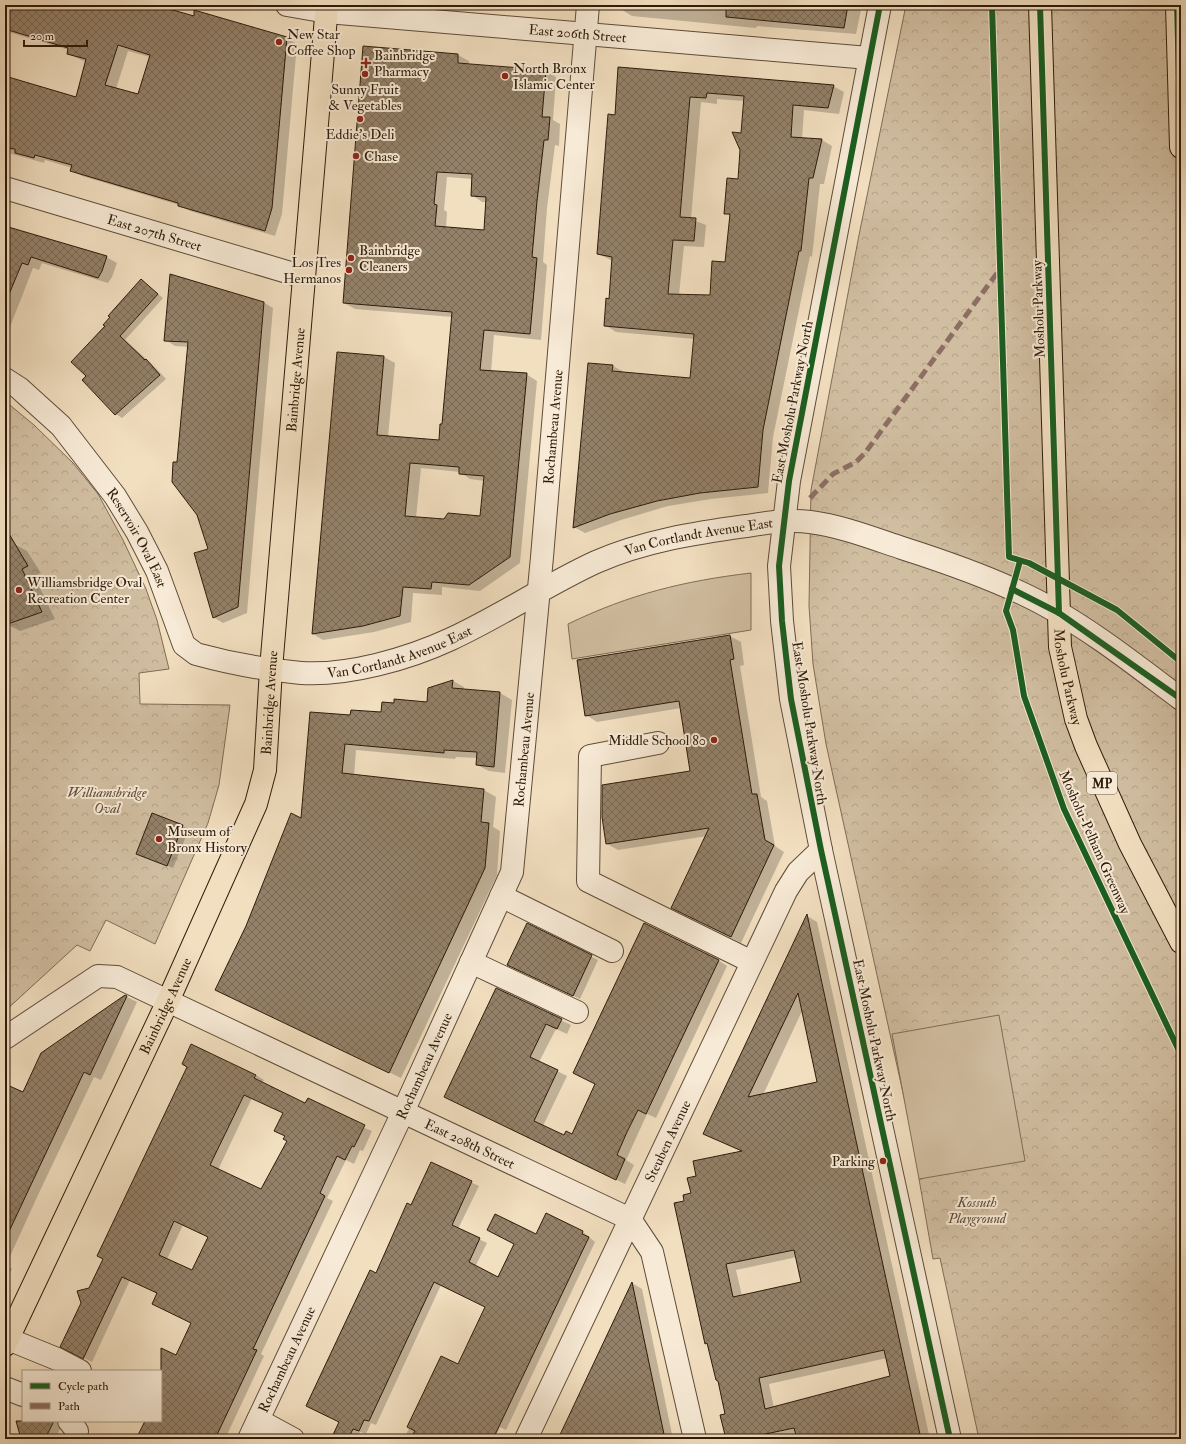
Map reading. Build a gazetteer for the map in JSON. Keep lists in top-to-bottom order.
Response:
{
  "streets": {
    "main road": ["Mosholu Parkway", "Bainbridge Avenue", "MP"],
    "street": [
      "East 206th Street",
      "East 207th Street",
      "East Mosholu Parkway North",
      "Rochambeau Avenue",
      "Van Cortlandt Avenue East",
      "Reservoir Oval East",
      "Steuben Avenue",
      "East 208th Street"
    ],
    "cycle path": ["Mosholu-Pelham Greenway"]
  },
  "crossings": [
    ["East 206th Street", "Bainbridge Avenue"],
    ["East 206th Street", "East Mosholu Parkway North"],
    ["East 206th Street", "Rochambeau Avenue"],
    ["East 207th Street", "Bainbridge Avenue"],
    ["Mosholu Parkway", "Van Cortlandt Avenue East"],
    ["Bainbridge Avenue", "Van Cortlandt Avenue East"],
    ["Bainbridge Avenue", "Reservoir Oval East"],
    ["Bainbridge Avenue", "East 208th Street"],
    ["East Mosholu Parkway North", "Van Cortlandt Avenue East"],
    ["East Mosholu Parkway North", "Steuben Avenue"],
    ["Rochambeau Avenue", "Van Cortlandt Avenue East"],
    ["Rochambeau Avenue", "East 208th Street"],
    ["Van Cortlandt Avenue East", "Reservoir Oval East"],
    ["Steuben Avenue", "East 208th Street"]
  ],
  "parks": ["Williamsbridge Oval", "Kossuth Playground"],
  "places": {
    "other": [
      "New Star Coffee Shop",
      "Sunny Fruit & Vegetables",
      "North Bronx Islamic Center",
      "Eddie's Deli",
      "Chase",
      "Bainbridge Cleaners",
      "Los Tres Hermanos",
      "Williamsbridge Oval Recreation Center",
      "Middle School 80",
      "Museum of Bronx History",
      "Parking"
    ],
    "health": ["Bainbridge Pharmacy"]
  },
  "legend": ["Cycle path", "Path"],
  "scale_bar": "20 m"
}
